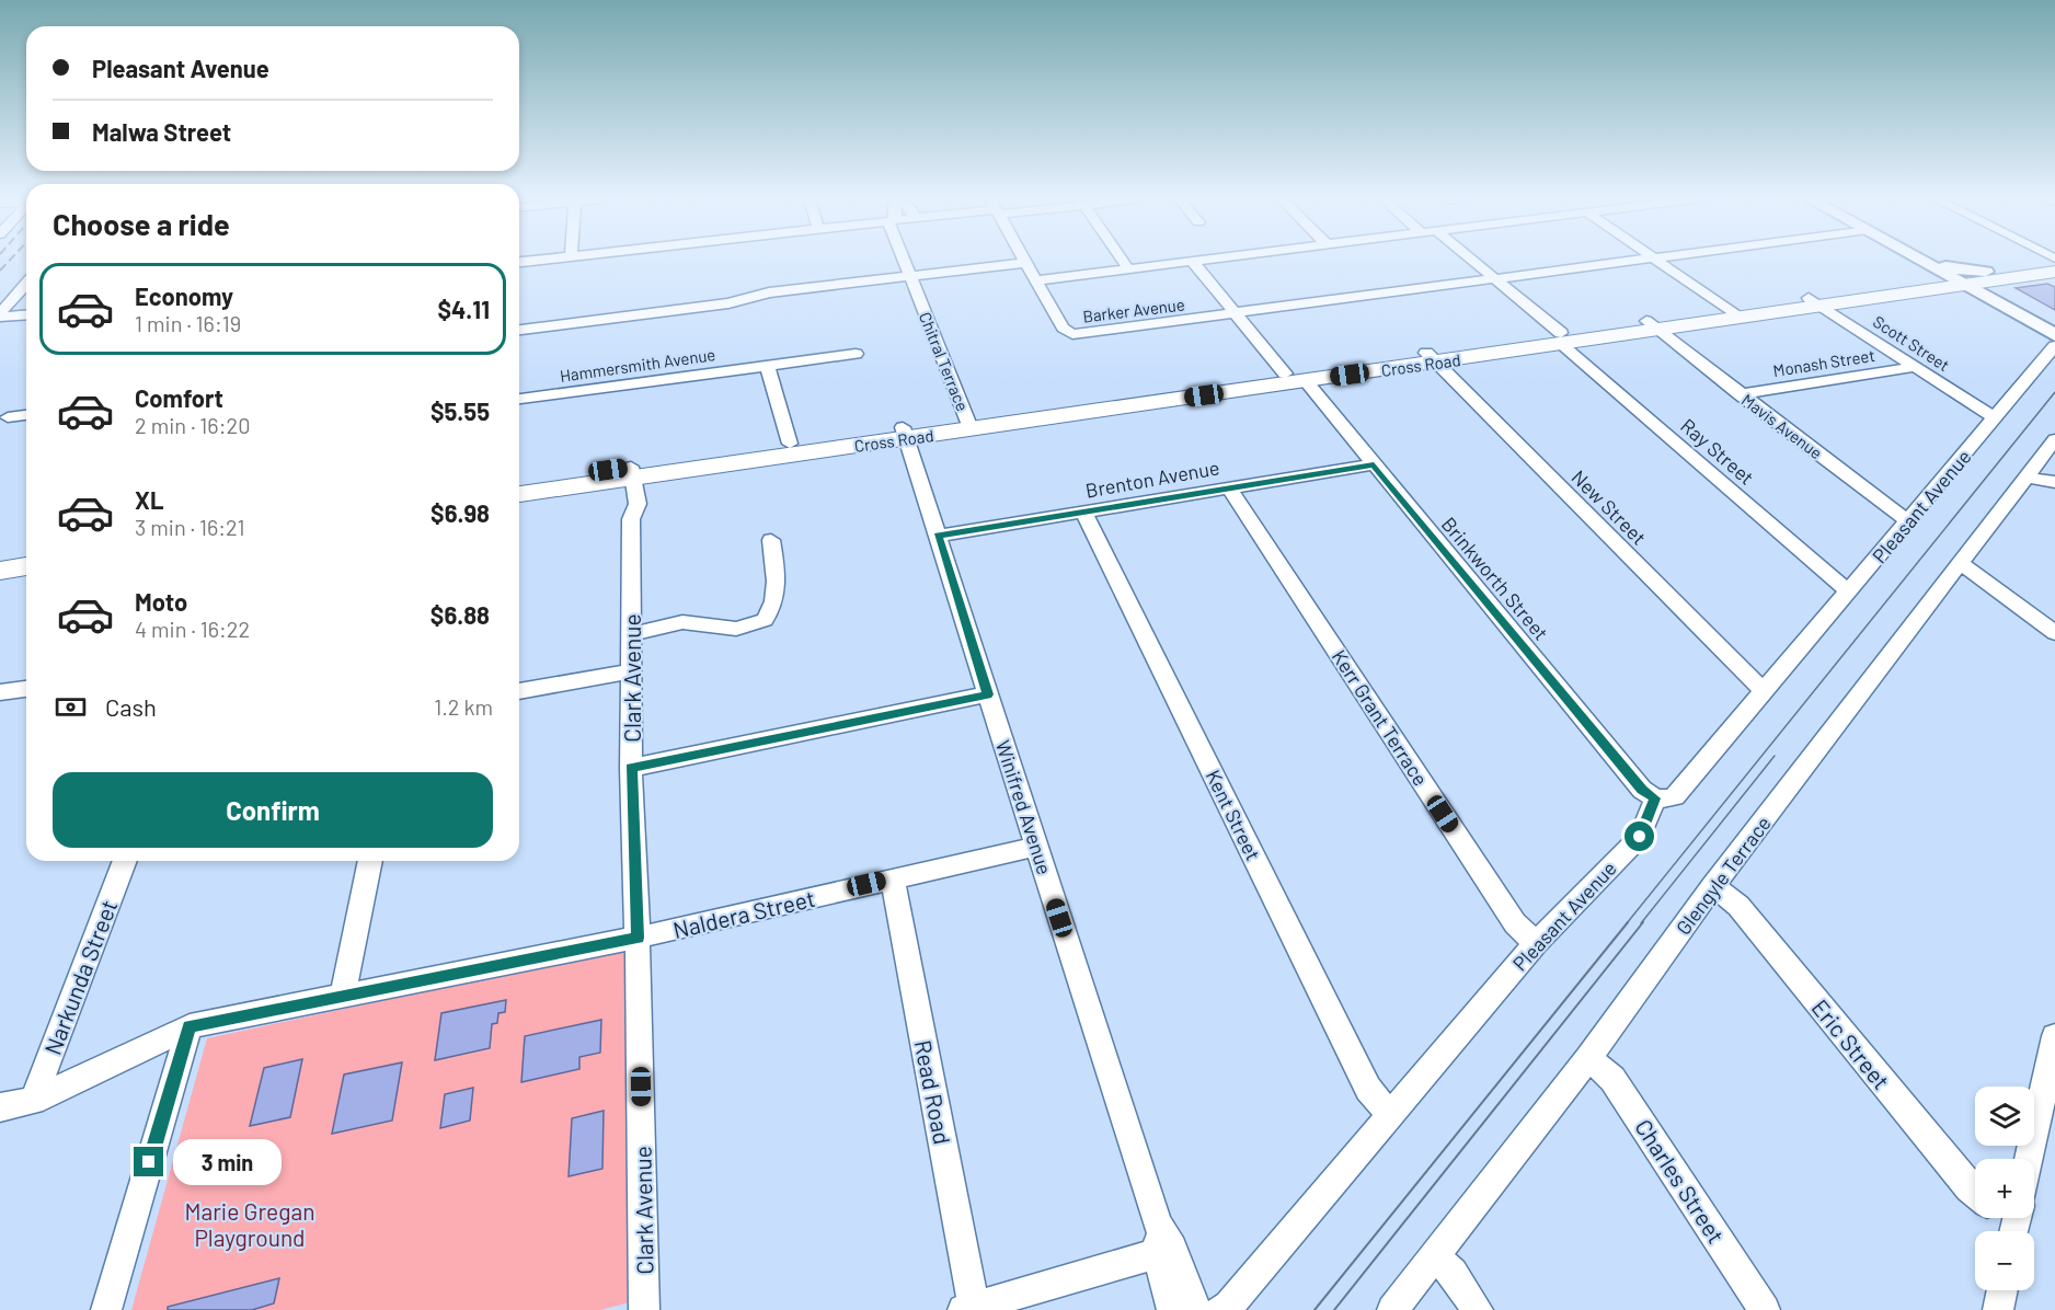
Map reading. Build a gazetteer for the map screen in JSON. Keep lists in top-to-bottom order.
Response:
{
  "streets": {
    "highway": ["Cross Road"],
    "street": [
      "Barker Avenue",
      "Scott Street",
      "Chitral Terrace",
      "Monash Street",
      "Hammersmith Avenue",
      "Mavis Avenue",
      "Ray Street",
      "Brenton Avenue",
      "Pleasant Avenue",
      "New Street",
      "Brinkworth Street",
      "Clark Avenue",
      "Kerr Grant Terrace",
      "Winifred Avenue",
      "Kent Street",
      "Glengyle Terrace",
      "Naldera Street",
      "Narkunda Street",
      "Eric Street",
      "Read Road",
      "Charles Street"
    ]
  },
  "crossings": [
    ["Barker Avenue", "Ray Street"],
    ["Scott Street", "Monash Street"],
    ["Scott Street", "Cross Road"],
    ["Scott Street", "Pleasant Avenue"],
    ["Chitral Terrace", "Cross Road"],
    ["Monash Street", "Mavis Avenue"],
    ["Cross Road", "Mavis Avenue"],
    ["Cross Road", "Ray Street"],
    ["Cross Road", "New Street"],
    ["Cross Road", "Brinkworth Street"],
    ["Cross Road", "Clark Avenue"],
    ["Cross Road", "Winifred Avenue"],
    ["Mavis Avenue", "Pleasant Avenue"],
    ["Ray Street", "Pleasant Avenue"],
    ["Brenton Avenue", "Brinkworth Street"],
    ["Brenton Avenue", "Kerr Grant Terrace"],
    ["Brenton Avenue", "Winifred Avenue"],
    ["Brenton Avenue", "Kent Street"],
    ["Pleasant Avenue", "New Street"],
    ["Pleasant Avenue", "Brinkworth Street"],
    ["Pleasant Avenue", "Kerr Grant Terrace"],
    ["Pleasant Avenue", "Kent Street"],
    ["Clark Avenue", "Naldera Street"],
    ["Winifred Avenue", "Naldera Street"],
    ["Glengyle Terrace", "Eric Street"],
    ["Glengyle Terrace", "Charles Street"],
    ["Naldera Street", "Narkunda Street"],
    ["Naldera Street", "Read Road"]
  ],
  "parks": ["Marie Gregan Playground"],
  "page": {
    "banner": ["Pleasant Avenue", "Malwa Street"],
    "heading": "Choose a ride",
    "list": [
      {
        "name": "Economy",
        "note": "1 min · 16:19",
        "value": "$4.11"
      },
      {
        "name": "Comfort",
        "note": "2 min · 16:20",
        "value": "$5.55"
      },
      {
        "name": "XL",
        "note": "3 min · 16:21",
        "value": "$6.98"
      },
      {
        "name": "Moto",
        "note": "4 min · 16:22",
        "value": "$6.88"
      }
    ],
    "pay": ["Cash", "1.2 km"],
    "buttons": "Confirm",
    "map_buttons": ["+", "−"],
    "bubble": "3 min"
  }
}
